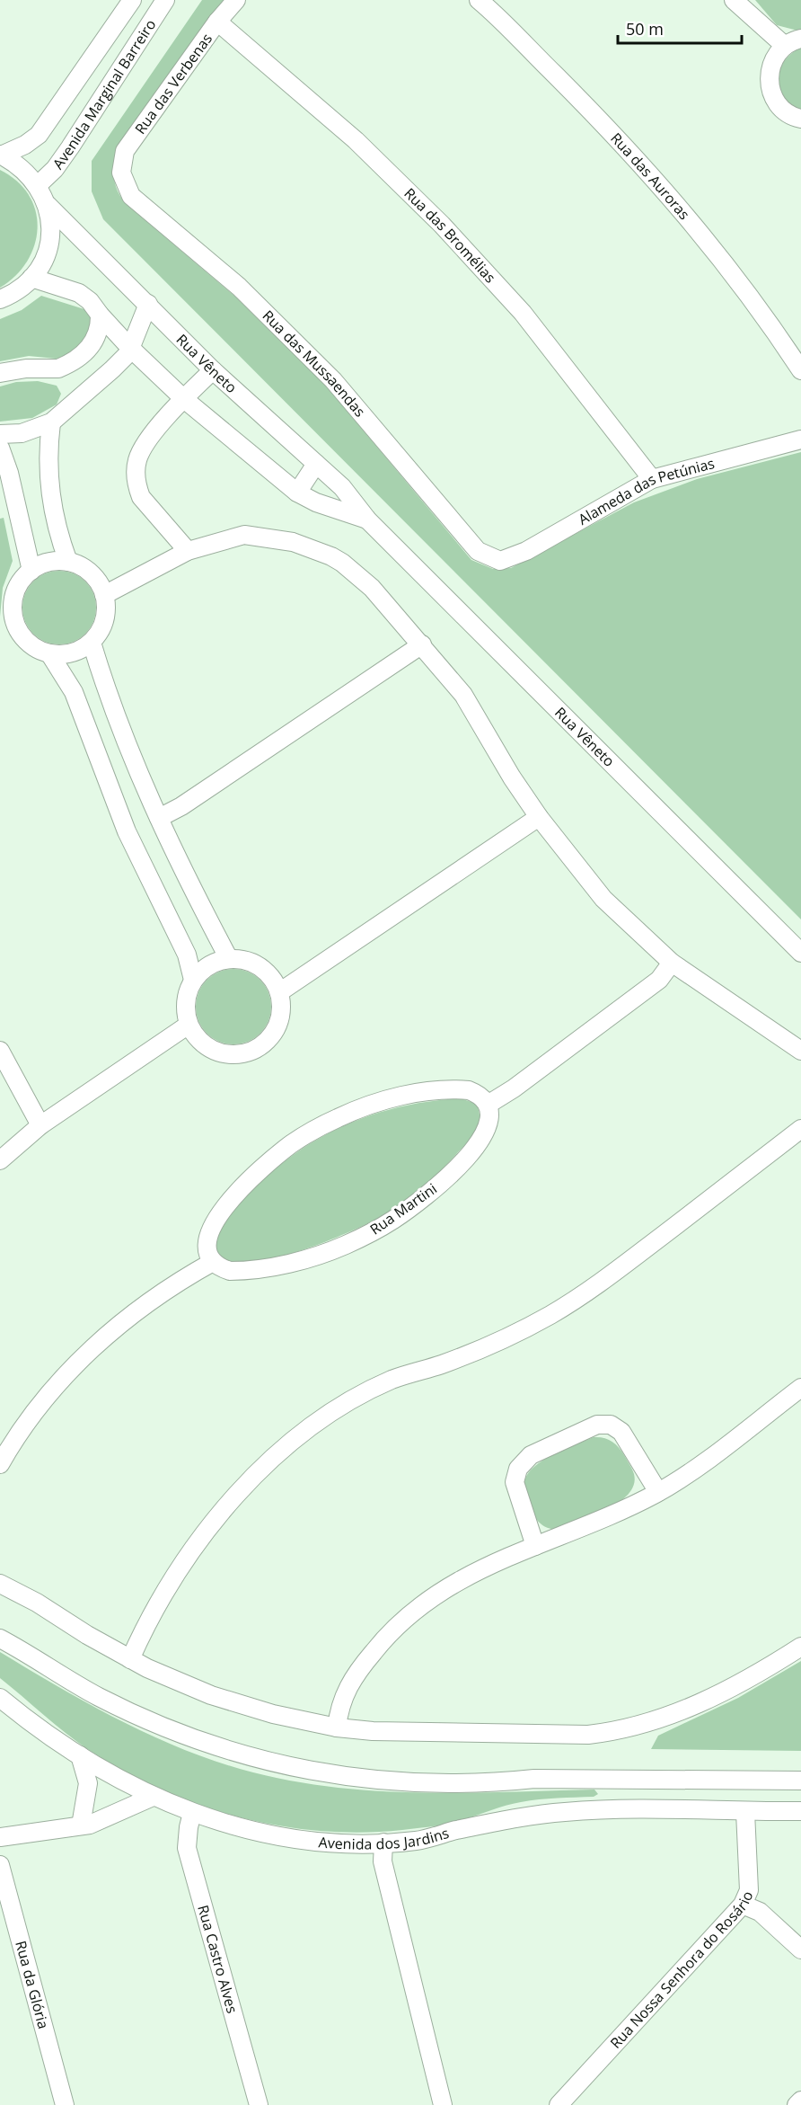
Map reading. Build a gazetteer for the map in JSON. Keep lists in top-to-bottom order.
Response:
{
  "streets": {
    "street": [
      "Rua das Verbenas",
      "Avenida Marginal Barreiro",
      "Rua das Auroras",
      "Rua das Bromélias",
      "Rua Vêneto",
      "Rua das Mussaendas",
      "Alameda das Petúnias",
      "Rua Martini",
      "Avenida dos Jardins",
      "Rua Castro Alves",
      "Rua Nossa Senhora do Rosário",
      "Rua da Glória"
    ]
  },
  "crossings": [
    ["Rua das Verbenas", "Rua das Bromélias"],
    ["Rua das Verbenas", "Rua das Mussaendas"],
    ["Rua das Bromélias", "Alameda das Petúnias"],
    ["Rua das Mussaendas", "Alameda das Petúnias"],
    ["Avenida dos Jardins", "Rua Castro Alves"],
    ["Avenida dos Jardins", "Rua Nossa Senhora do Rosário"]
  ],
  "scale_bar": "50 m"
}
